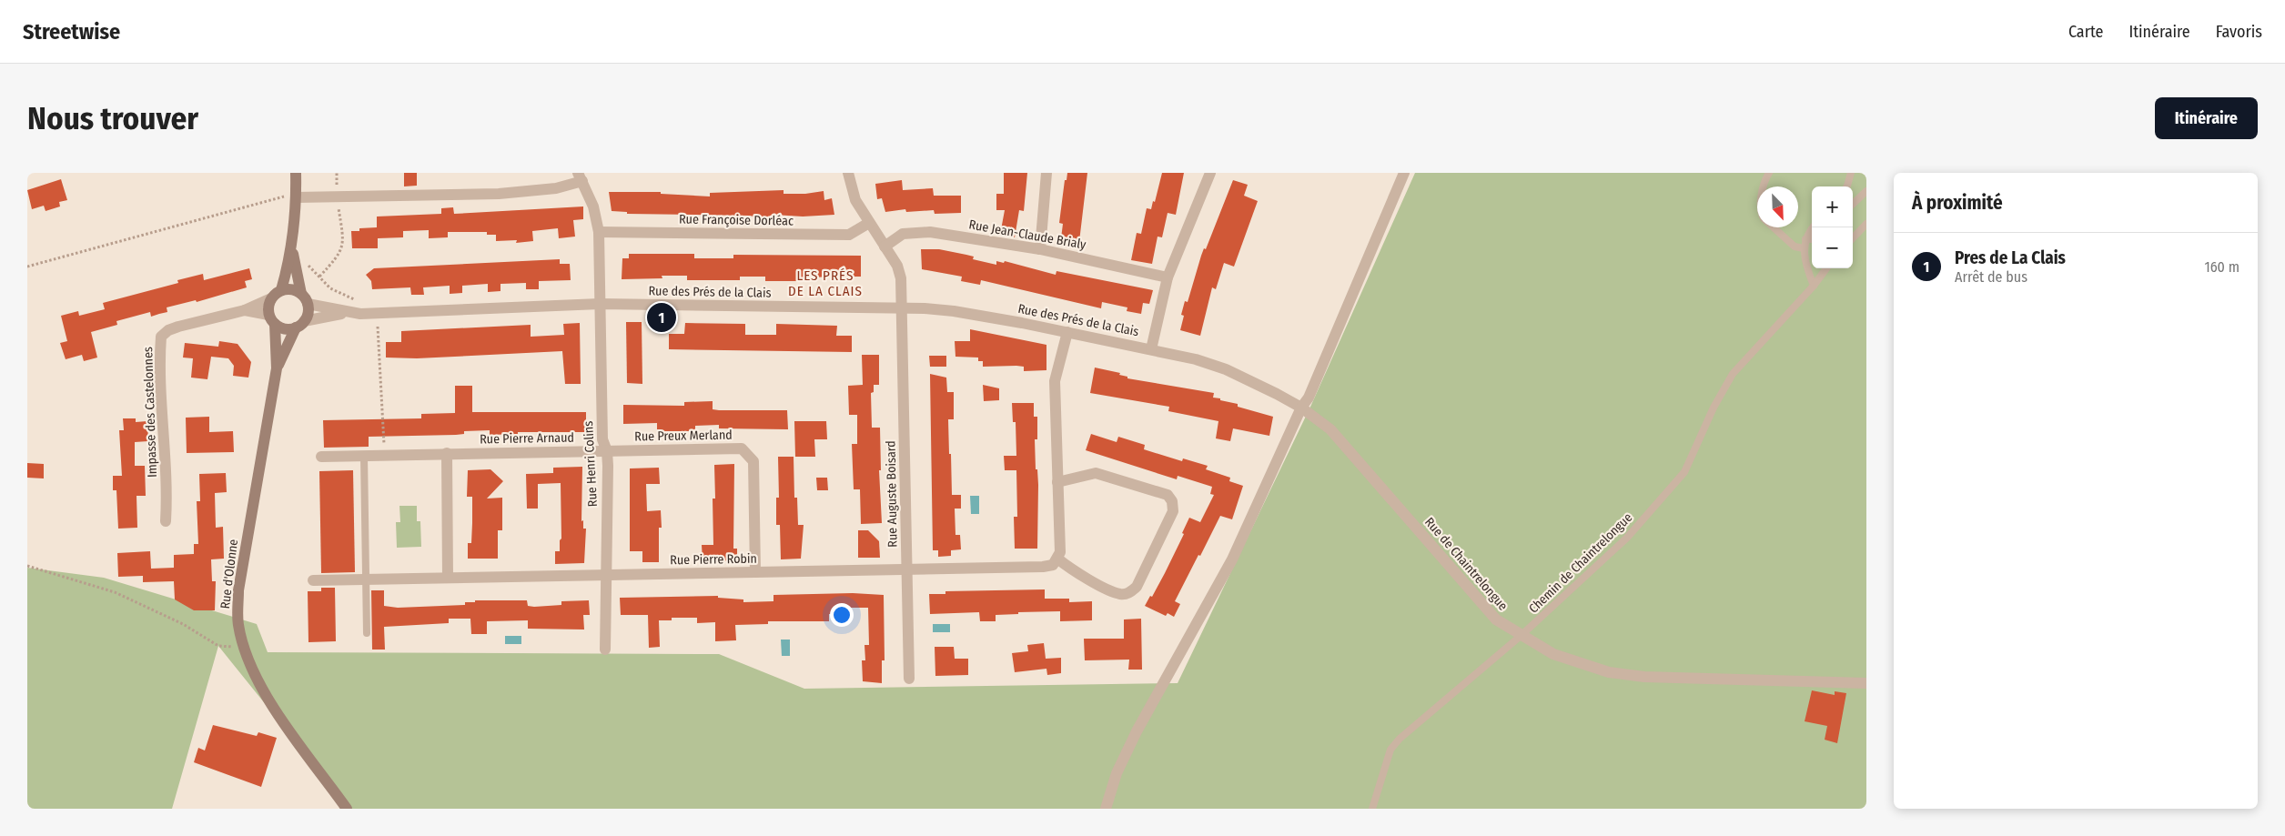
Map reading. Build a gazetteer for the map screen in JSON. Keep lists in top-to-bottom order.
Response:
{
  "streets": {
    "street": [
      "Rue Françoise Dorléac",
      "Rue Jean-Claude Brialy",
      "Rue des Prés de la Clais",
      "Impasse des Castelonnes",
      "Rue Preux Merland",
      "Rue Pierre Arnaud",
      "Rue Henri Colins",
      "Rue Auguste Boisard",
      "Rue Pierre Robin",
      "Rue de Chaintrelongue",
      "Rue d'Olonne"
    ],
    "lane": ["Chemin de Chaintrelongue"]
  },
  "crossings": [
    ["Rue Françoise Dorléac", "Rue Henri Colins"],
    ["Rue Françoise Dorléac", "Rue Auguste Boisard"],
    ["Rue Jean-Claude Brialy", "Rue Auguste Boisard"],
    ["Rue des Prés de la Clais", "Impasse des Castelonnes"],
    ["Rue des Prés de la Clais", "Rue Henri Colins"],
    ["Rue des Prés de la Clais", "Rue Auguste Boisard"],
    ["Rue des Prés de la Clais", "Rue de Chaintrelongue"],
    ["Rue des Prés de la Clais", "Rue d'Olonne"],
    ["Impasse des Castelonnes", "Rue d'Olonne"],
    ["Rue Preux Merland", "Rue Pierre Arnaud"],
    ["Rue Preux Merland", "Rue Henri Colins"],
    ["Rue Preux Merland", "Rue Pierre Robin"],
    ["Rue Pierre Arnaud", "Rue Henri Colins"],
    ["Rue Henri Colins", "Rue Pierre Robin"],
    ["Rue Auguste Boisard", "Rue Pierre Robin"],
    ["Chemin de Chaintrelongue", "Rue de Chaintrelongue"]
  ],
  "districts": ["LES PRÉS DE LA CLAIS"],
  "north": "bottom right",
  "page": {
    "header": "Streetwise",
    "nav": ["Carte", "Itinéraire", "Favoris"],
    "buttons": "Itinéraire",
    "title": "Nous trouver",
    "heading": "À proximité",
    "map_buttons": ["+", "−"],
    "list": [
      {
        "mark": "1",
        "name": "Pres de La Clais",
        "note": "Arrêt de bus",
        "value": "160 m"
      }
    ],
    "pins": "1"
  }
}
